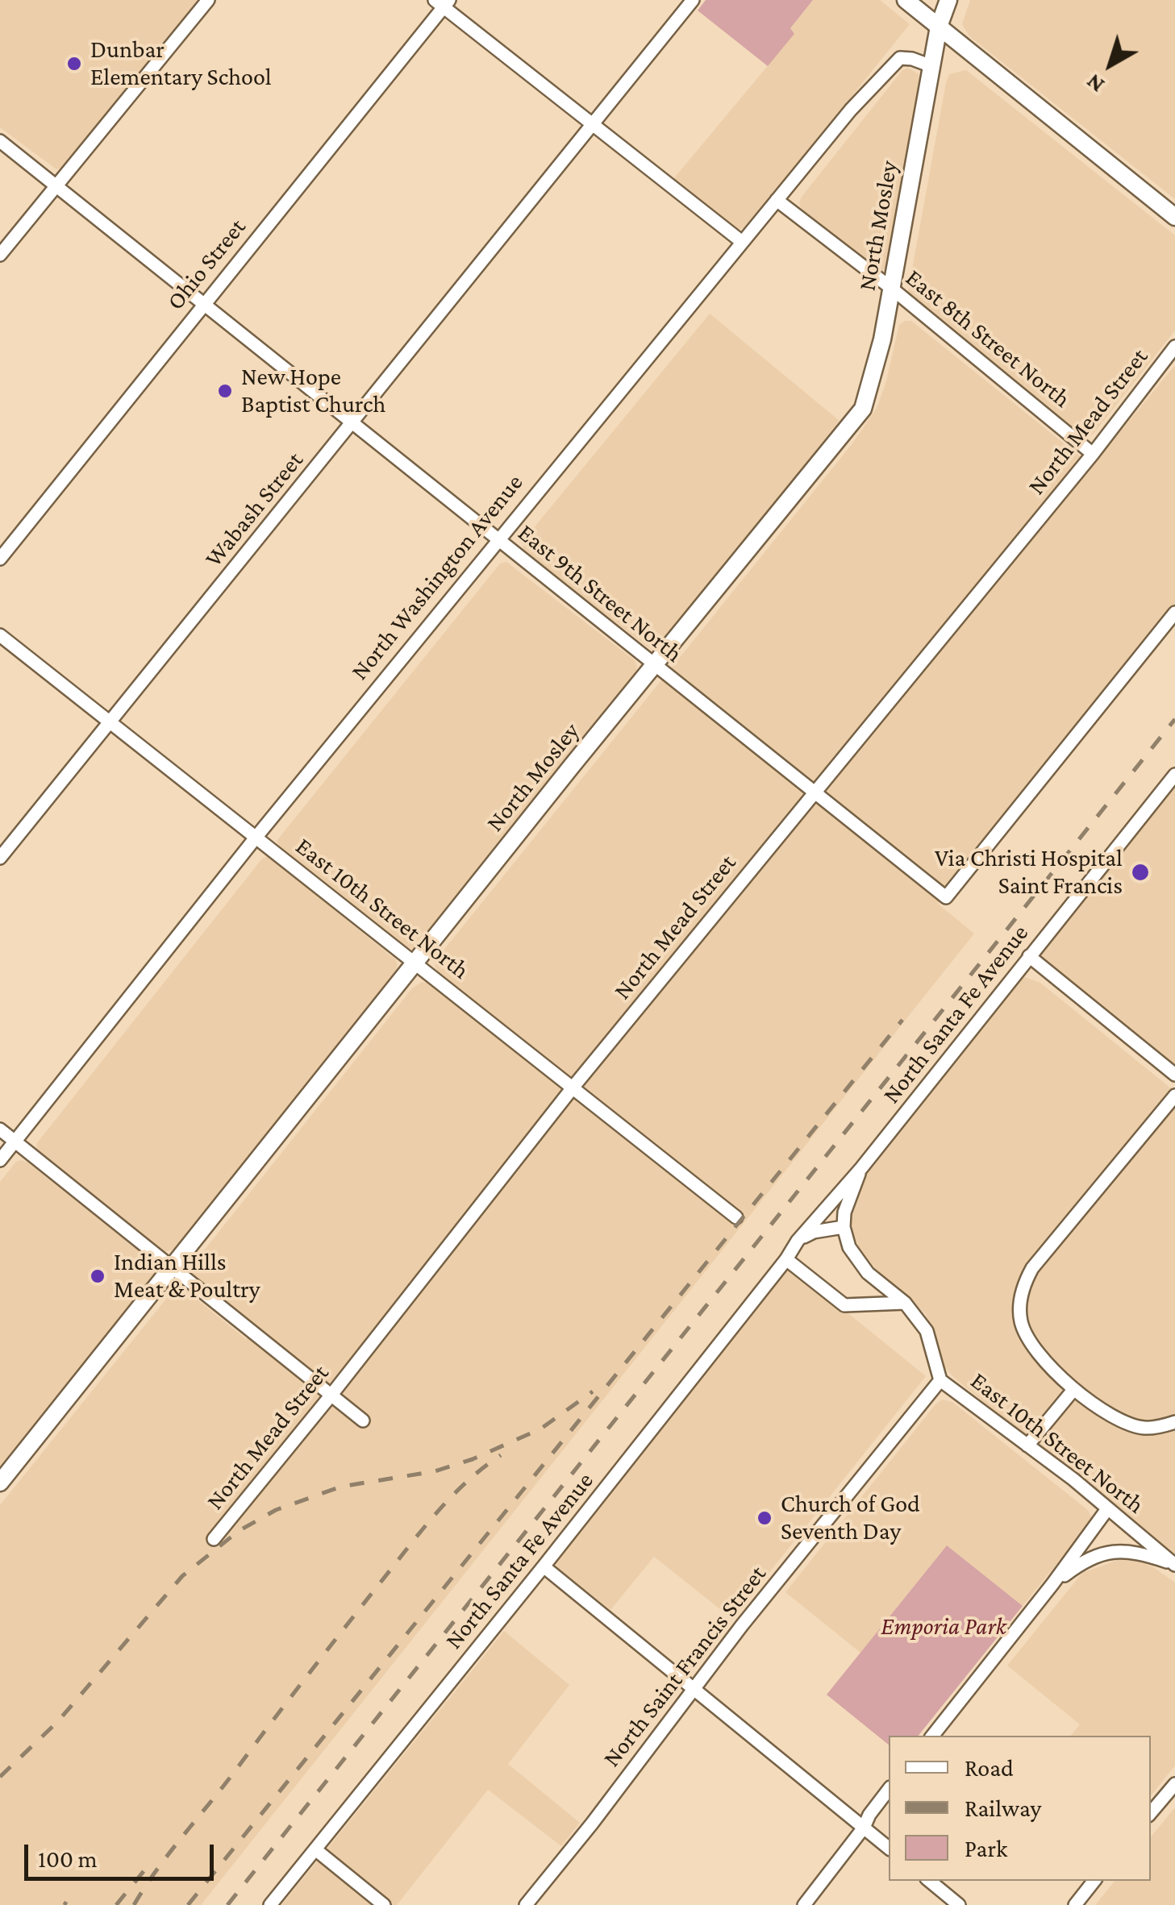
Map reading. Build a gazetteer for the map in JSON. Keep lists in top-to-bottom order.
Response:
{
  "streets": {
    "street": [
      "North Mosley",
      "Ohio Street",
      "East 8th Street North",
      "North Mead Street",
      "Wabash Street",
      "North Washington Avenue",
      "East 9th Street North",
      "East 10th Street North",
      "North Santa Fe Avenue",
      "North Saint Francis Street"
    ]
  },
  "crossings": [
    ["North Mosley", "East 8th Street North"],
    ["North Mosley", "North Washington Avenue"],
    ["North Mosley", "East 9th Street North"],
    ["North Mosley", "East 10th Street North"],
    ["Ohio Street", "East 9th Street North"],
    ["East 8th Street North", "North Mead Street"],
    ["East 8th Street North", "North Washington Avenue"],
    ["North Mead Street", "East 9th Street North"],
    ["North Mead Street", "East 10th Street North"],
    ["Wabash Street", "East 9th Street North"],
    ["Wabash Street", "East 10th Street North"],
    ["North Washington Avenue", "East 9th Street North"],
    ["North Washington Avenue", "East 10th Street North"],
    ["East 10th Street North", "North Saint Francis Street"]
  ],
  "parks": ["Emporia Park"],
  "places": [
    "Dunbar Elementary School",
    "New Hope Baptist Church",
    "Via Christi Hospital Saint Francis",
    "Indian Hills Meat & Poultry",
    "Church of God Seventh Day"
  ],
  "legend": ["Road", "Railway", "Park"],
  "scale_bar": "100 m",
  "north": "bottom left"
}
